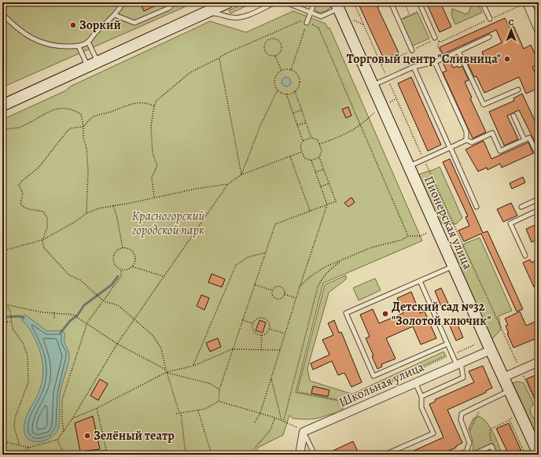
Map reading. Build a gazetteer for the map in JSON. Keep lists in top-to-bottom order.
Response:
{
  "streets": {
    "street": ["Пионерская улица", "Школьная улица"]
  },
  "crossings": [
    ["Пионерская улица", "Школьная улица"]
  ],
  "parks": ["Красногорский городской парк"],
  "places": [
    "Зоркий",
    "Торговый центр \"Сливница\"",
    "Детский сад №32 \"Золотой ключик\"",
    "Зелёный театр"
  ],
  "north": "top"
}
